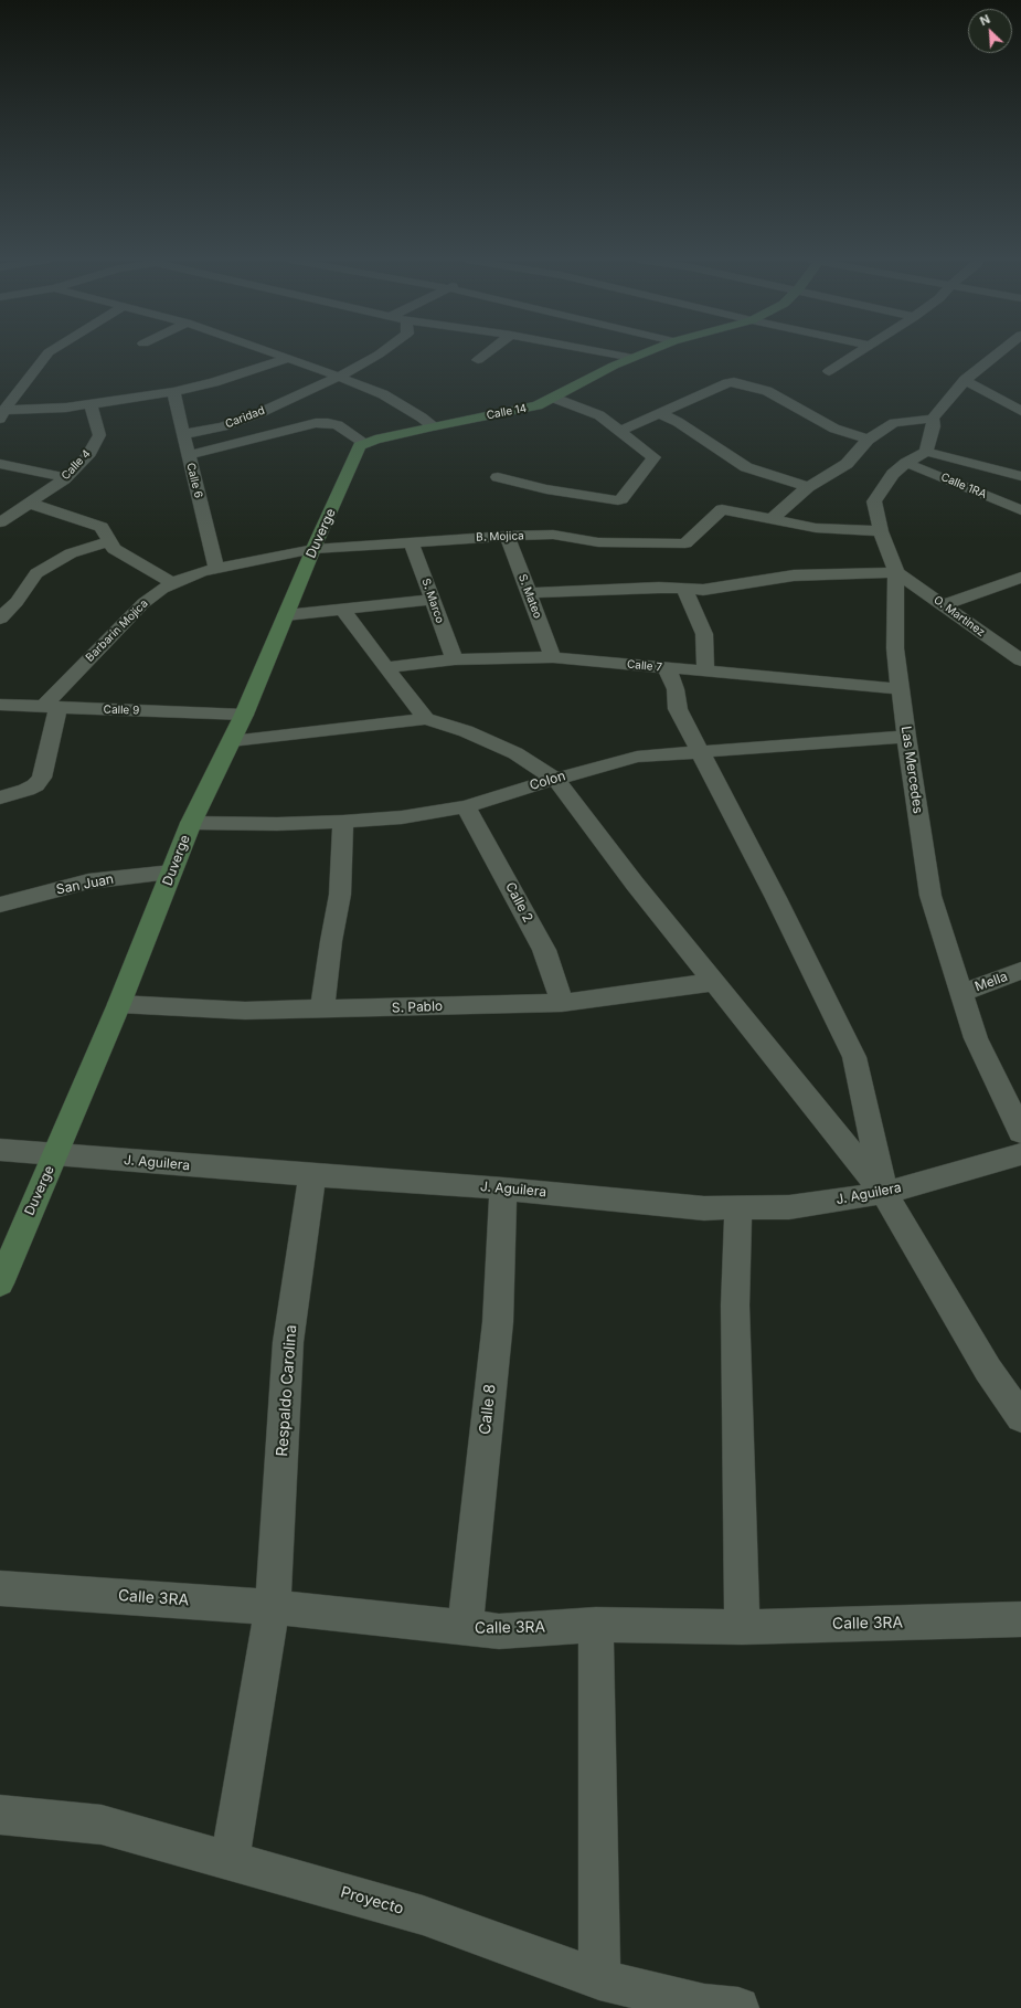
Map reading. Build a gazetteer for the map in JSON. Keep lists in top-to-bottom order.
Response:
{
  "streets": {
    "street": [
      "Calle 14",
      "Caridad",
      "Calle 4",
      "Calle 6",
      "Calle 1RA",
      "Duverge",
      "B. Mojica",
      "S. Mateo",
      "S. Marco",
      "O. Martinez",
      "Barbarin Mojica",
      "Calle 7",
      "Calle 9",
      "Las Mercedes",
      "Colon",
      "San Juan",
      "Calle 2",
      "Mella",
      "S. Pablo",
      "J. Aguilera",
      "Respaldo Carolina",
      "Calle 8",
      "Calle 3RA",
      "Proyecto"
    ]
  },
  "crossings": [
    ["Calle 14", "Duverge"],
    ["Caridad", "Calle 6"],
    ["Calle 6", "B. Mojica"],
    ["Calle 6", "Barbarin Mojica"],
    ["Calle 1RA", "Las Mercedes"],
    ["Duverge", "B. Mojica"],
    ["Duverge", "Calle 9"],
    ["Duverge", "Colon"],
    ["Duverge", "San Juan"],
    ["Duverge", "S. Pablo"],
    ["Duverge", "J. Aguilera"],
    ["B. Mojica", "S. Mateo"],
    ["B. Mojica", "S. Marco"],
    ["B. Mojica", "Barbarin Mojica"],
    ["S. Mateo", "Calle 7"],
    ["S. Marco", "Calle 7"],
    ["O. Martinez", "Las Mercedes"],
    ["Barbarin Mojica", "Calle 9"],
    ["Calle 7", "Las Mercedes"],
    ["Las Mercedes", "Colon"],
    ["Las Mercedes", "Mella"],
    ["Colon", "Calle 2"],
    ["Calle 2", "S. Pablo"],
    ["J. Aguilera", "Respaldo Carolina"],
    ["J. Aguilera", "Calle 8"],
    ["Respaldo Carolina", "Calle 3RA"],
    ["Respaldo Carolina", "Proyecto"],
    ["Calle 8", "Calle 3RA"]
  ],
  "north": "top left"
}
